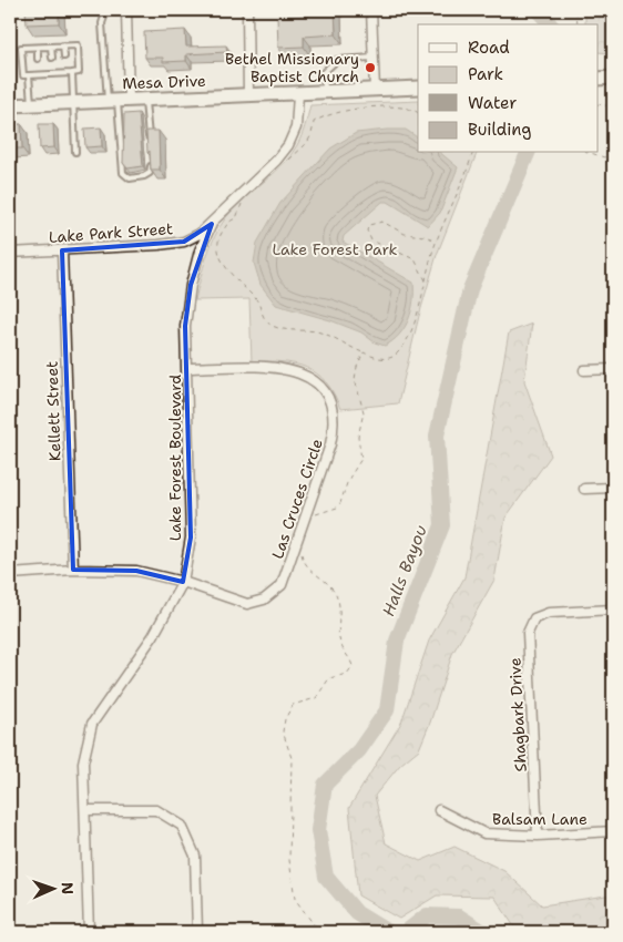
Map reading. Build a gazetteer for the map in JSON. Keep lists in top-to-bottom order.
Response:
{
  "streets": {
    "main road": ["Mesa Drive"],
    "street": [
      "Lake Park Street",
      "Kellett Street",
      "Lake Forest Boulevard",
      "Las Cruces Circle",
      "Shagbark Drive",
      "Balsam Lane"
    ]
  },
  "crossings": [
    ["Mesa Drive", "Lake Park Street"],
    ["Lake Park Street", "Kellett Street"],
    ["Lake Park Street", "Lake Forest Boulevard"],
    ["Kellett Street", "Las Cruces Circle"],
    ["Lake Forest Boulevard", "Las Cruces Circle"],
    ["Shagbark Drive", "Balsam Lane"]
  ],
  "water": ["Halls Bayou"],
  "parks": ["Lake Forest Park"],
  "places": ["Bethel Missionary Baptist Church"],
  "legend": [
    "Road",
    "Park",
    "Water",
    "Building"
  ],
  "north": "right"
}
